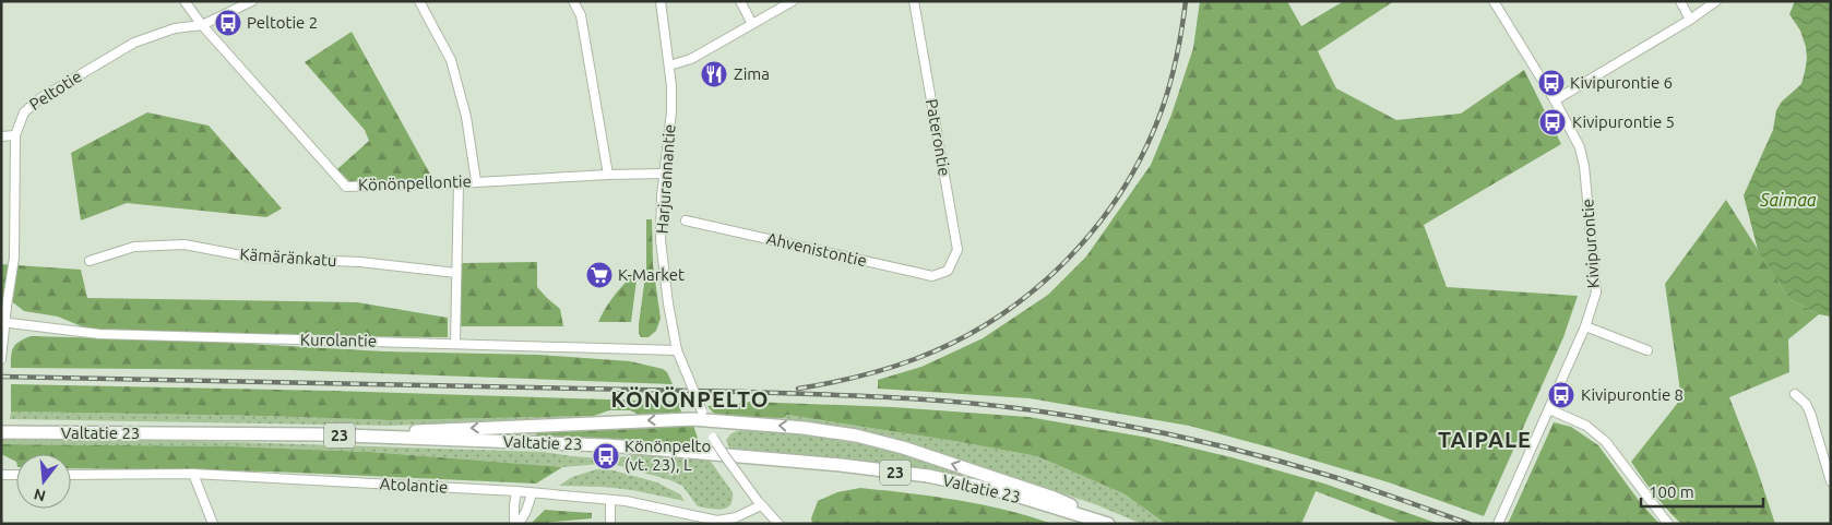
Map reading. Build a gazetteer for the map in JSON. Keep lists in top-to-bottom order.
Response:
{
  "streets": {
    "highway": ["Valtatie 23", "23"],
    "street": [
      "Peltotie",
      "Paterontie",
      "Harjurannantie",
      "Könönpellontie",
      "Kivipurontie",
      "Ahvenistontie",
      "Kämäränkatu",
      "Kurolantie",
      "Atolantie"
    ]
  },
  "crossings": [
    ["Peltotie", "Könönpellontie"],
    ["Peltotie", "Kurolantie"],
    ["Paterontie", "Ahvenistontie"],
    ["Harjurannantie", "Könönpellontie"],
    ["Harjurannantie", "Kurolantie"],
    ["Harjurannantie", "Atolantie"]
  ],
  "districts": ["KÖNÖNPELTO", "TAIPALE"],
  "water": ["Saimaa"],
  "places": {
    "bus stop": [
      "Peltotie 2",
      "Kivipurontie 6",
      "Kivipurontie 5",
      "Kivipurontie 8",
      "Könönpelto (vt. 23), L"
    ],
    "restaurant": ["Zima"],
    "supermarket": ["K-Market"]
  },
  "scale_bar": "100 m",
  "north": "bottom"
}
